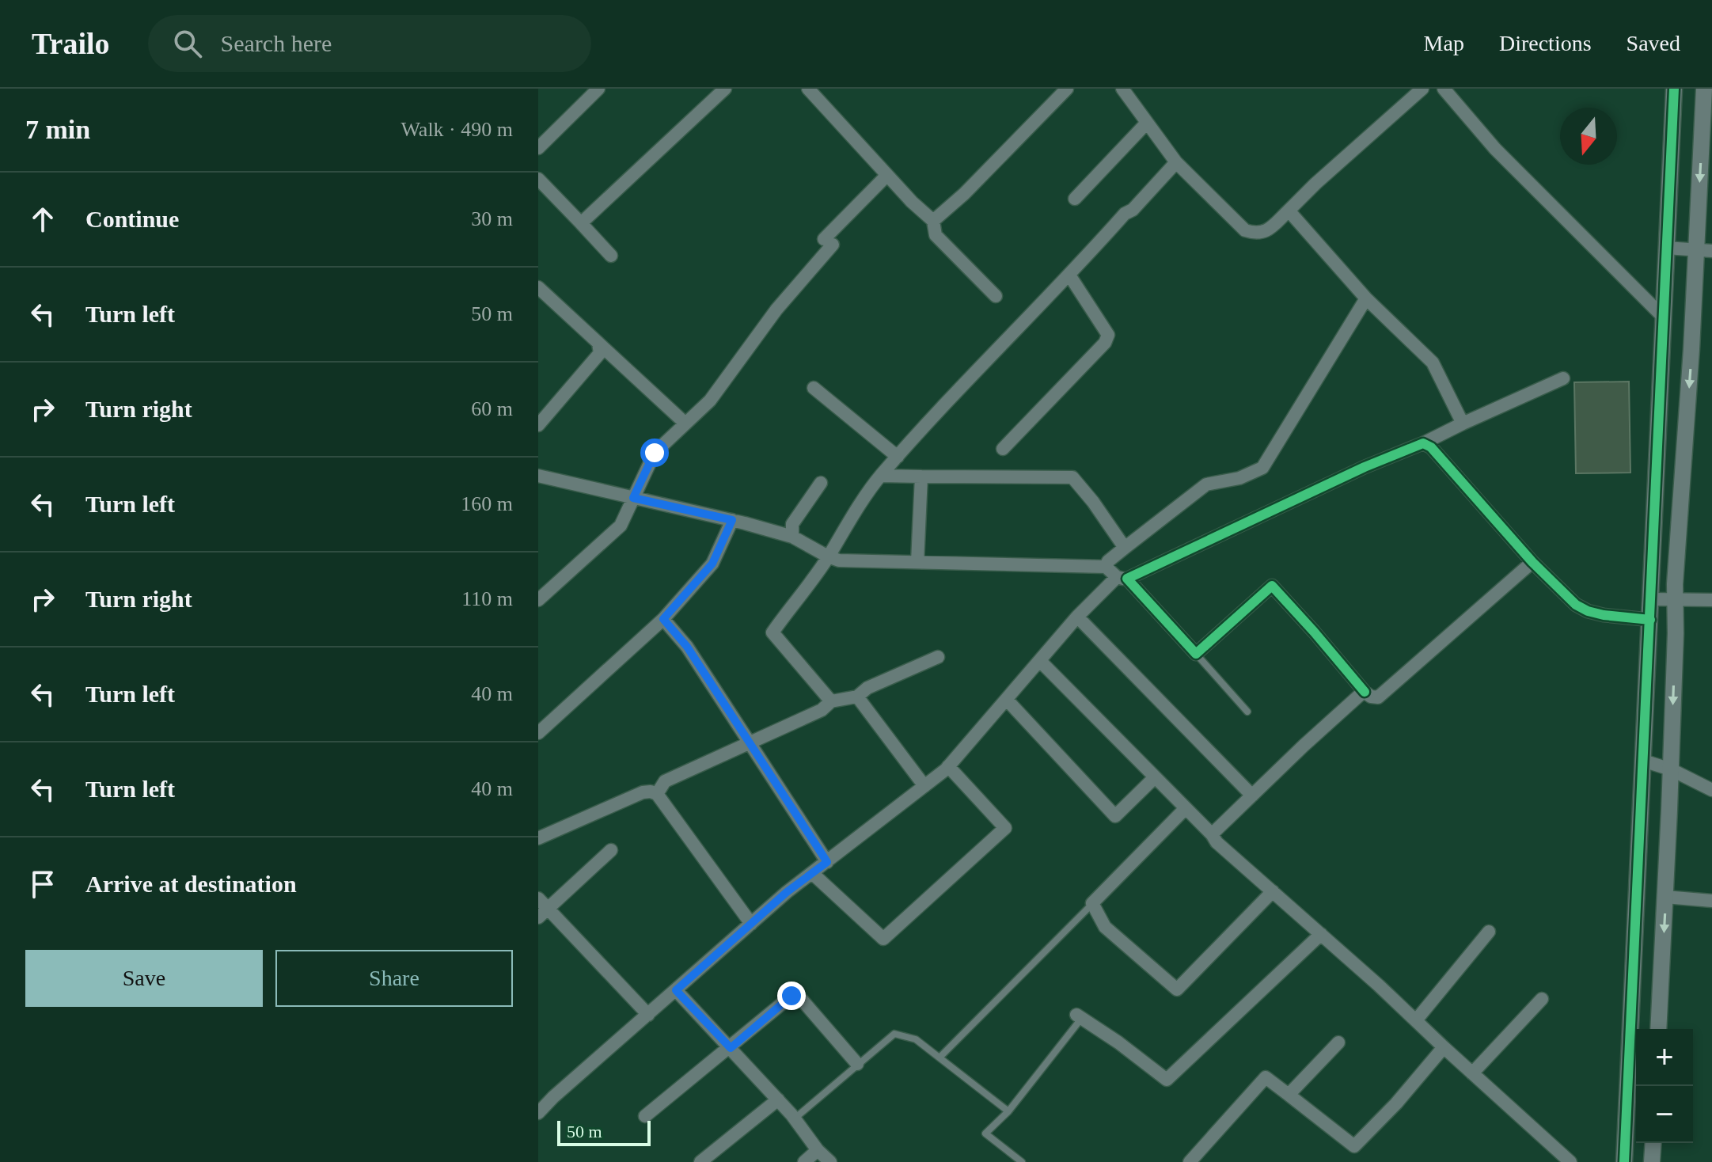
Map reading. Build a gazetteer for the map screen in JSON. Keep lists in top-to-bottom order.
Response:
{
  "scale_bar": "50 m",
  "north": "bottom",
  "page": {
    "header": "Trailo",
    "search": "Search here",
    "nav": ["Map", "Directions", "Saved"],
    "heading": ["7 min", "Walk · 490 m"],
    "list": [
      ["Continue", "30 m"],
      ["Turn left", "50 m"],
      ["Turn right", "60 m"],
      ["Turn left", "160 m"],
      ["Turn right", "110 m"],
      ["Turn left", "40 m"],
      ["Turn left", "40 m"],
      "Arrive at destination"
    ],
    "buttons": ["Save", "Share"],
    "map_buttons": ["+", "−"],
    "scale": "50 m"
  }
}
